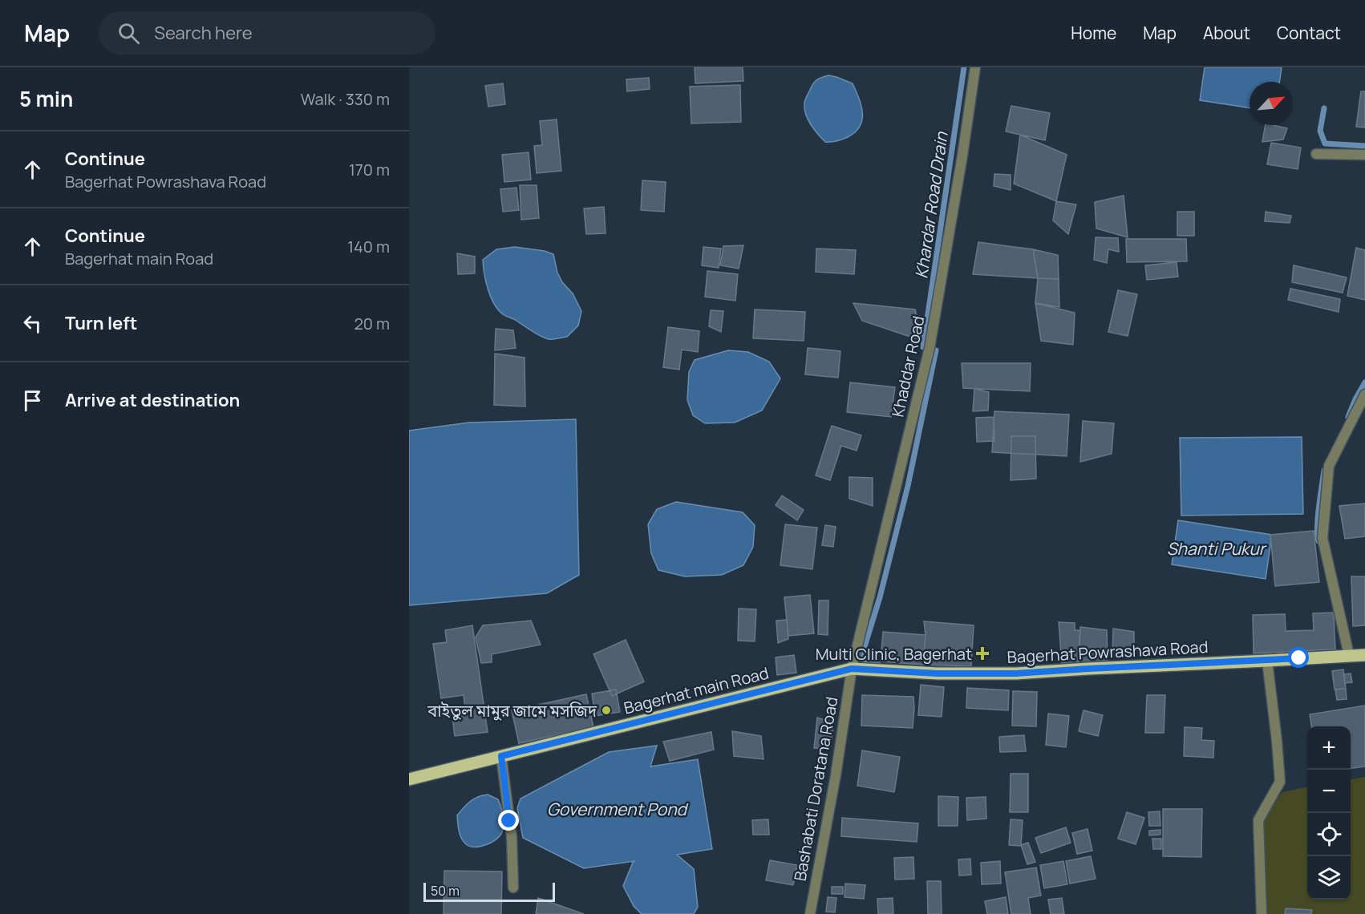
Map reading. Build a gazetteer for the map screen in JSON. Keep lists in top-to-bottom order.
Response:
{
  "streets": {
    "main road": ["Bagerhat Powrashava Road", "Bagerhat main Road"],
    "street": ["Khaddar Road", "Bashabati Doratana Road"]
  },
  "crossings": [
    ["Khaddar Road", "Bagerhat Powrashava Road"],
    ["Khaddar Road", "Bagerhat main Road"],
    ["Khaddar Road", "Bashabati Doratana Road"],
    ["Bagerhat Powrashava Road", "Bagerhat main Road"],
    ["Bagerhat Powrashava Road", "Bashabati Doratana Road"],
    ["Bagerhat main Road", "Bashabati Doratana Road"]
  ],
  "water": ["Khardar Road Drain", "Shanti Pukur", "Government Pond"],
  "places": {
    "health": ["Multi Clinic, Bagerhat"],
    "other": ["বাইতুল মামুর জামে মসজিদ"]
  },
  "scale_bar": "50 m",
  "north": "top right",
  "page": {
    "header": "Map",
    "search": "Search here",
    "nav": [
      "Home",
      "Map",
      "About",
      "Contact"
    ],
    "heading": ["5 min", "Walk · 330 m"],
    "list": [
      ["Continue", "Bagerhat Powrashava Road", "170 m"],
      ["Continue", "Bagerhat main Road", "140 m"],
      ["Turn left", "20 m"],
      "Arrive at destination"
    ],
    "map_buttons": ["+", "−"],
    "scale": "50 m"
  }
}
